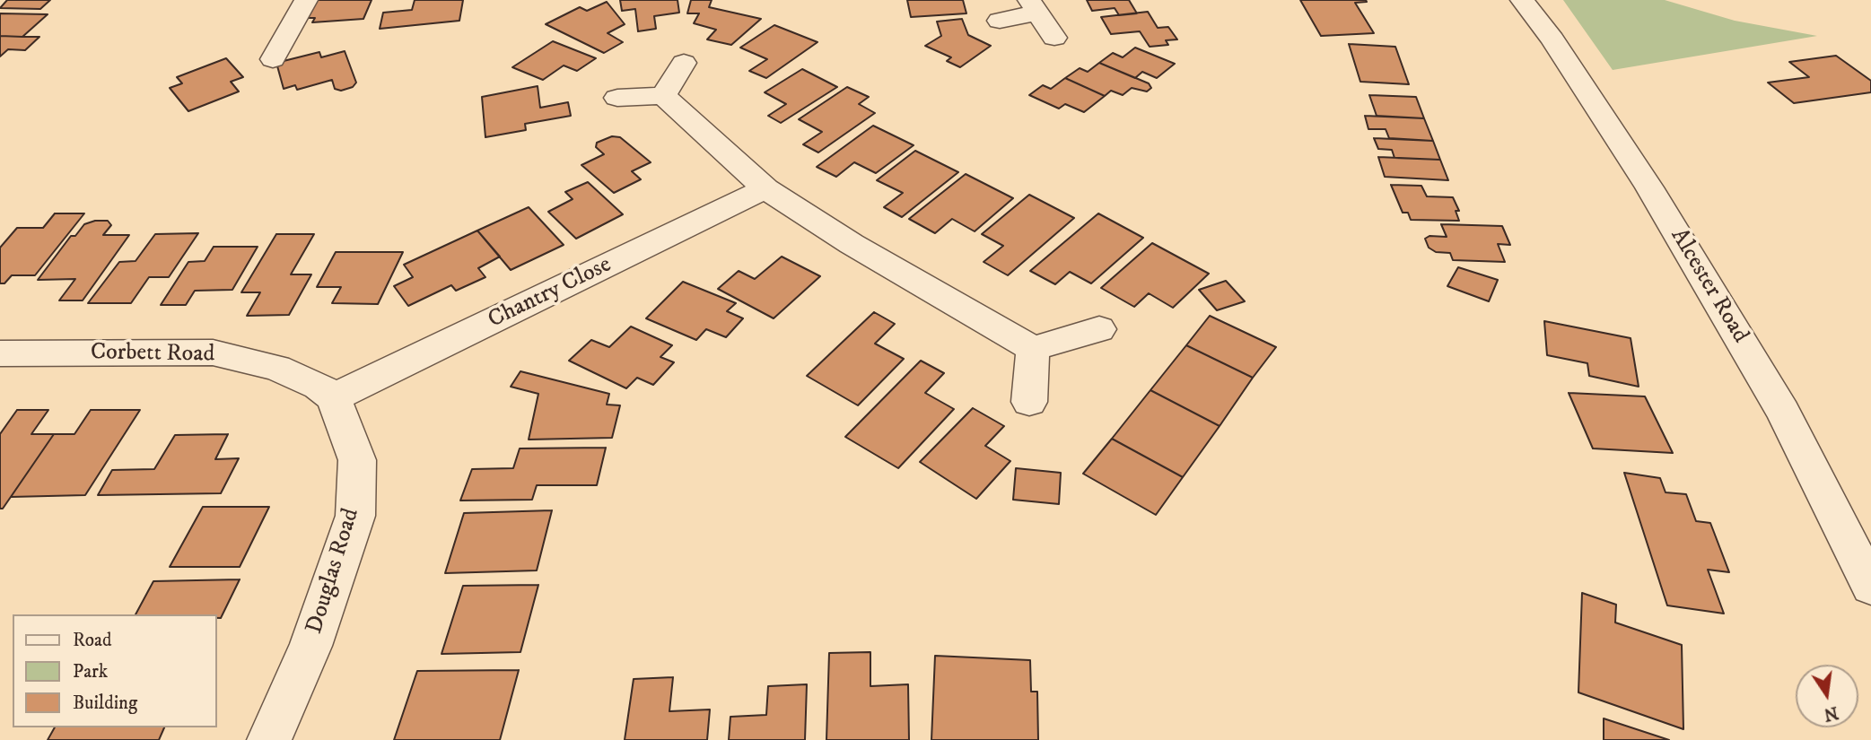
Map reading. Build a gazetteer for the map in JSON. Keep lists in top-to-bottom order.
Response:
{
  "streets": {
    "street": [
      "Alcester Road",
      "Chantry Close",
      "Corbett Road",
      "Douglas Road"
    ]
  },
  "crossings": [
    ["Chantry Close", "Corbett Road"],
    ["Chantry Close", "Douglas Road"],
    ["Corbett Road", "Douglas Road"]
  ],
  "legend": ["Road", "Park", "Building"],
  "north": "bottom"
}
